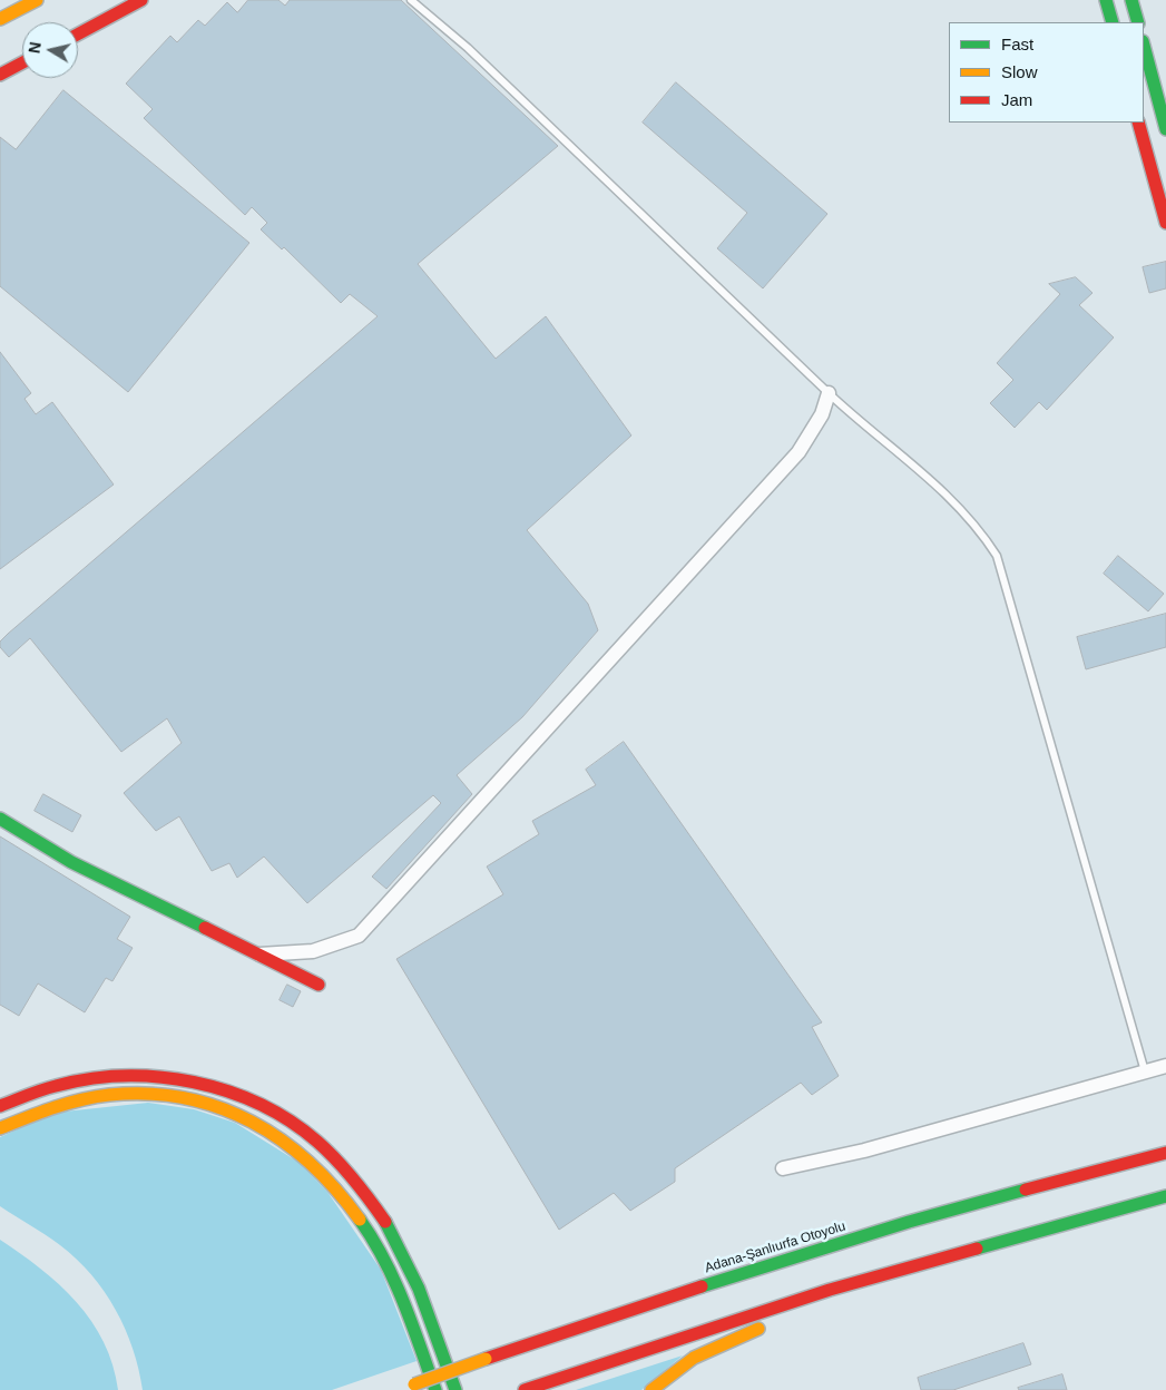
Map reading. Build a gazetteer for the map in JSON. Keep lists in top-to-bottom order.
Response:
{
  "streets": {
    "main road": ["Adana-Şanlıurfa Otoyolu"]
  },
  "legend": ["Fast", "Slow", "Jam"],
  "north": "left"
}
